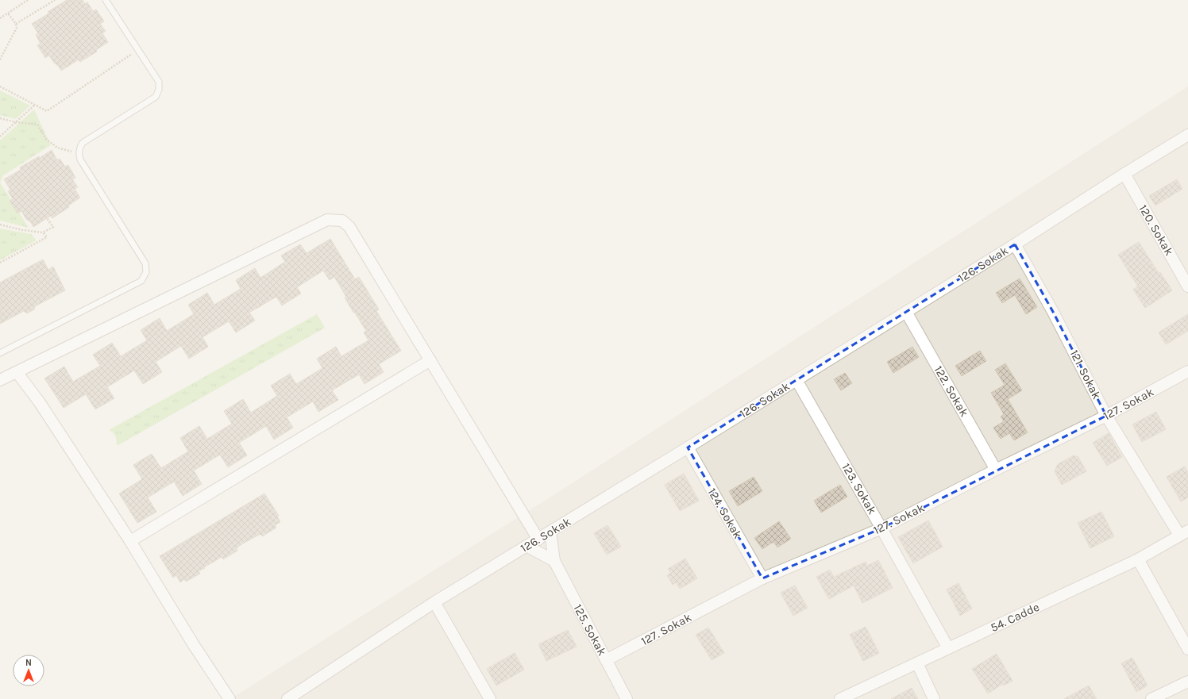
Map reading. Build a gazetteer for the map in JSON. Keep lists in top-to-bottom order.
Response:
{
  "streets": {
    "street": [
      "120. Sokak",
      "126. Sokak",
      "121. Sokak",
      "122. Sokak",
      "127. Sokak",
      "123. Sokak",
      "124. Sokak",
      "54. Cadde",
      "125. Sokak"
    ]
  },
  "crossings": [
    ["120. Sokak", "126. Sokak"],
    ["126. Sokak", "121. Sokak"],
    ["126. Sokak", "122. Sokak"],
    ["126. Sokak", "123. Sokak"],
    ["126. Sokak", "124. Sokak"],
    ["126. Sokak", "125. Sokak"],
    ["121. Sokak", "127. Sokak"],
    ["121. Sokak", "54. Cadde"],
    ["122. Sokak", "127. Sokak"],
    ["127. Sokak", "123. Sokak"],
    ["127. Sokak", "124. Sokak"],
    ["127. Sokak", "125. Sokak"],
    ["123. Sokak", "54. Cadde"]
  ],
  "north": "top"
}
